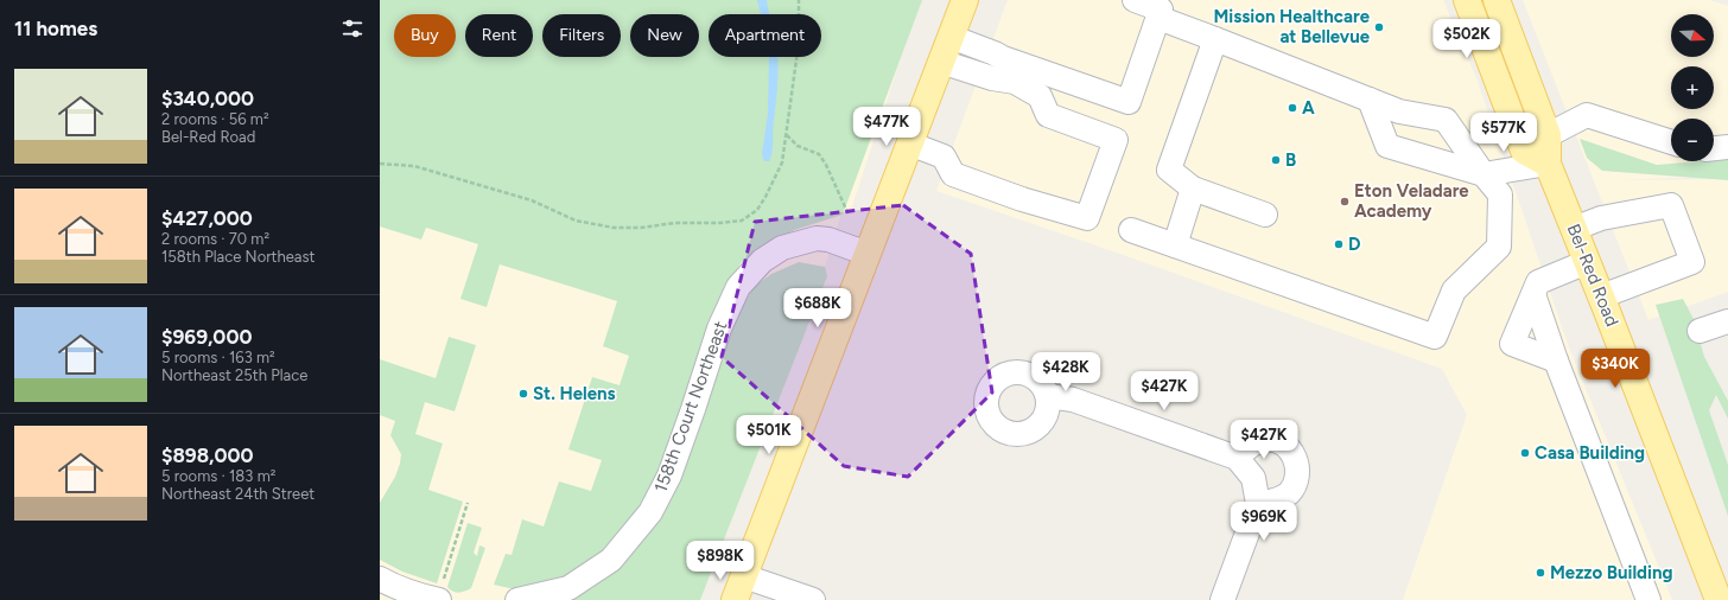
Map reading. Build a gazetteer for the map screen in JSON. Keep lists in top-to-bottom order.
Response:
{
  "streets": {
    "main road": ["Bel-Red Road"],
    "street": ["158th Court Northeast"]
  },
  "places": [
    "Mission Healthcare at Bellevue",
    "A",
    "B",
    "Eton Veladare Academy",
    "D",
    "St. Helens",
    "Casa Building",
    "Mezzo Building"
  ],
  "north": "right",
  "page": {
    "heading": "11 homes",
    "map_buttons": ["+", "−"],
    "chip": [
      "Buy",
      "Rent",
      "Filters",
      "New",
      "Apartment"
    ],
    "price": [
      "$502K",
      "$477K",
      "$577K",
      "$688K",
      "$340K",
      "$428K",
      "$427K",
      "$501K",
      "$427K",
      "$969K",
      "$898K"
    ],
    "list": [
      {
        "name": "$340,000",
        "note": "2 rooms · 56 m² · Bel-Red Road"
      },
      {
        "name": "$427,000",
        "note": "2 rooms · 70 m² · 158th Place Northeast"
      },
      {
        "name": "$969,000",
        "note": "5 rooms · 163 m² · Northeast 25th Place"
      },
      {
        "name": "$898,000",
        "note": "5 rooms · 183 m² · Northeast 24th Street"
      }
    ]
  }
}
